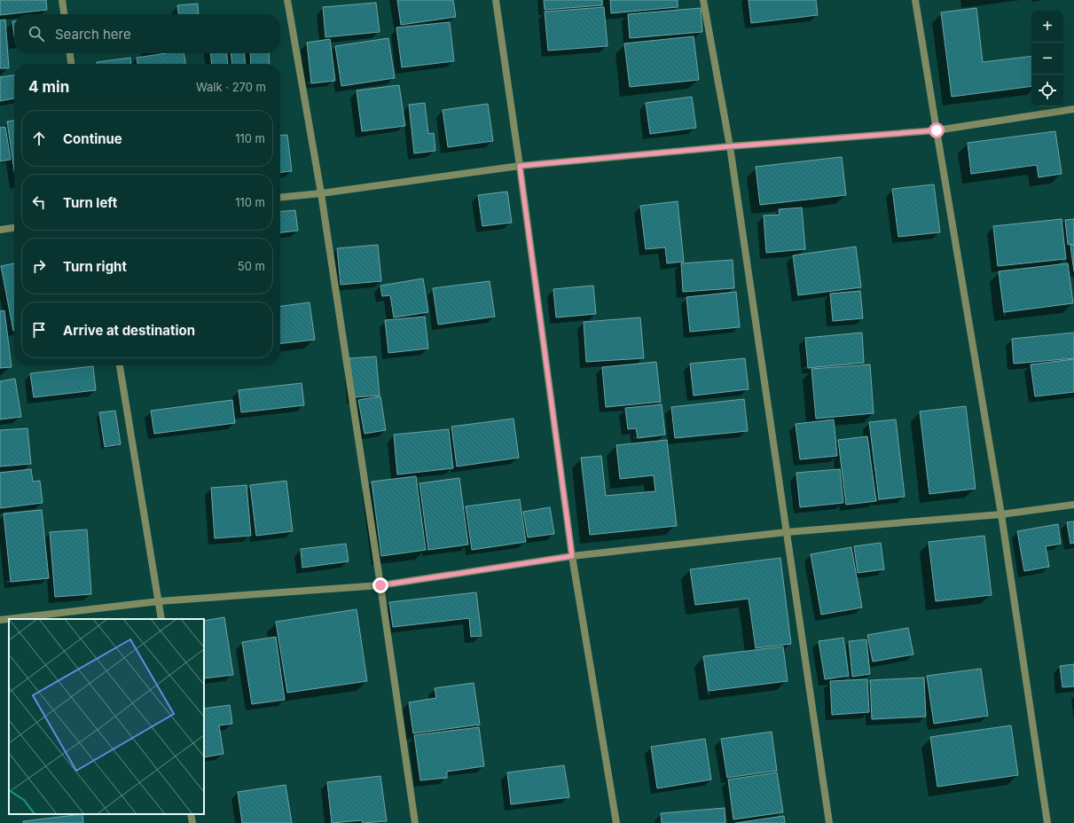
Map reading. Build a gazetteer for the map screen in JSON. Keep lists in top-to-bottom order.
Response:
{
  "page": {
    "map_buttons": ["+", "−"],
    "search": "Search here",
    "heading": ["4 min", "Walk · 270 m"],
    "list": [
      ["Continue", "110 m"],
      ["Turn left", "110 m"],
      ["Turn right", "50 m"],
      "Arrive at destination"
    ]
  }
}
